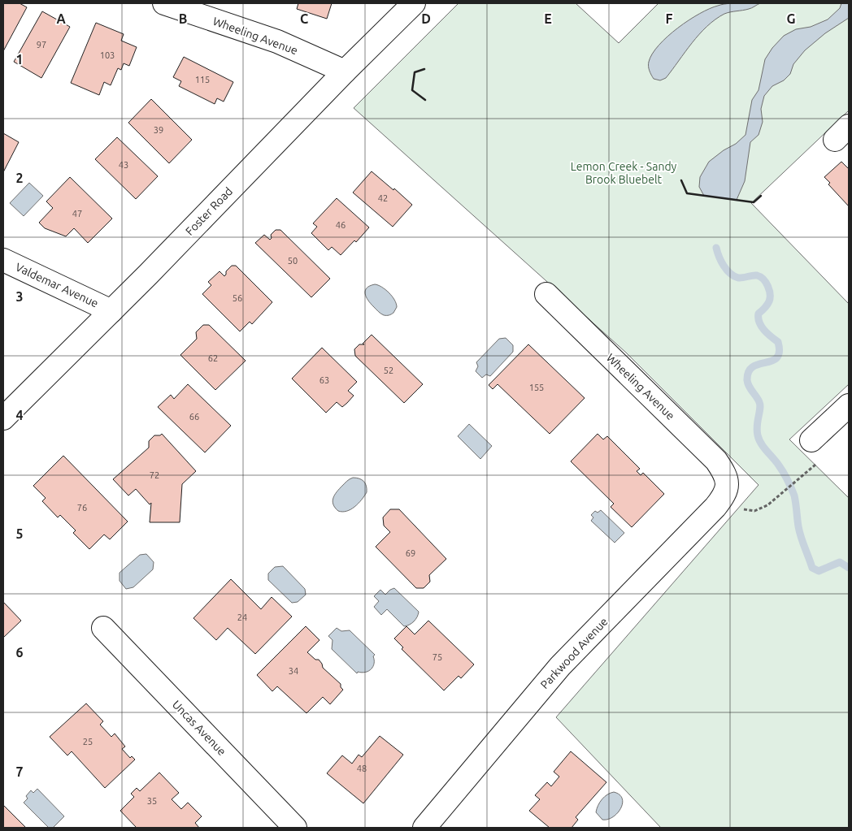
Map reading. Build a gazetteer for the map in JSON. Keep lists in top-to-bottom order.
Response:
{
  "streets": {
    "street": [
      "Wheeling Avenue",
      "Foster Road",
      "Valdemar Avenue",
      "Parkwood Avenue",
      "Uncas Avenue"
    ]
  },
  "crossings": [
    ["Wheeling Avenue", "Foster Road"],
    ["Wheeling Avenue", "Parkwood Avenue"],
    ["Foster Road", "Valdemar Avenue"]
  ],
  "parks": ["Lemon Creek - Sandy Brook Bluebelt"],
  "house_numbers": [
    "97",
    "103",
    "115",
    "39",
    "43",
    "42",
    "47",
    "46",
    "50",
    "56",
    "62",
    "52",
    "63",
    "155",
    "66",
    "72",
    "76",
    "69",
    "24",
    "75",
    "34",
    "25",
    "48",
    "35"
  ],
  "grid": {
    "columns": [
      "A",
      "B",
      "C",
      "D",
      "E",
      "F",
      "G"
    ],
    "rows": [
      "1",
      "2",
      "3",
      "4",
      "5",
      "6",
      "7"
    ]
  }
}
